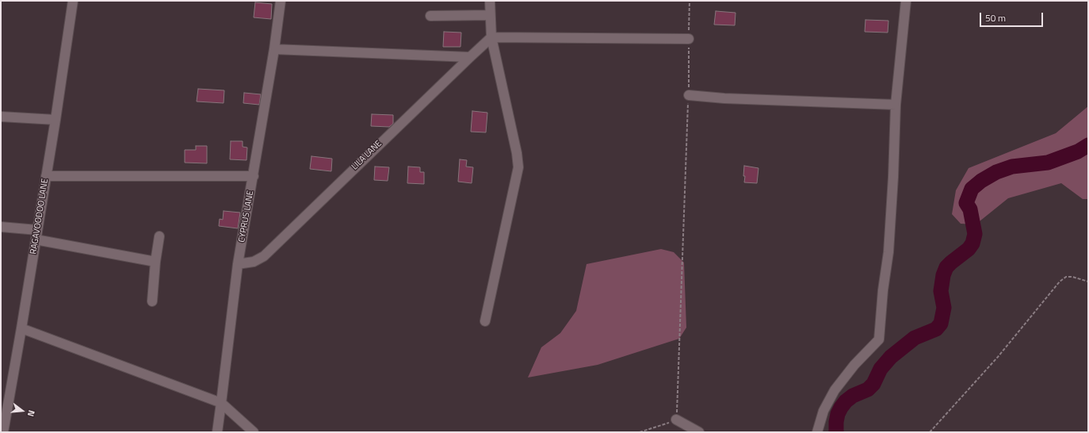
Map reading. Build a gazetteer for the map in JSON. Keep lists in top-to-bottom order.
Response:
{
  "streets": {
    "street": ["LILA LANE", "RAGAVOODOO LANE", "CYPRUS LANE"]
  },
  "crossings": [
    ["LILA LANE", "CYPRUS LANE"]
  ],
  "scale_bar": "50 m",
  "north": "right"
}
